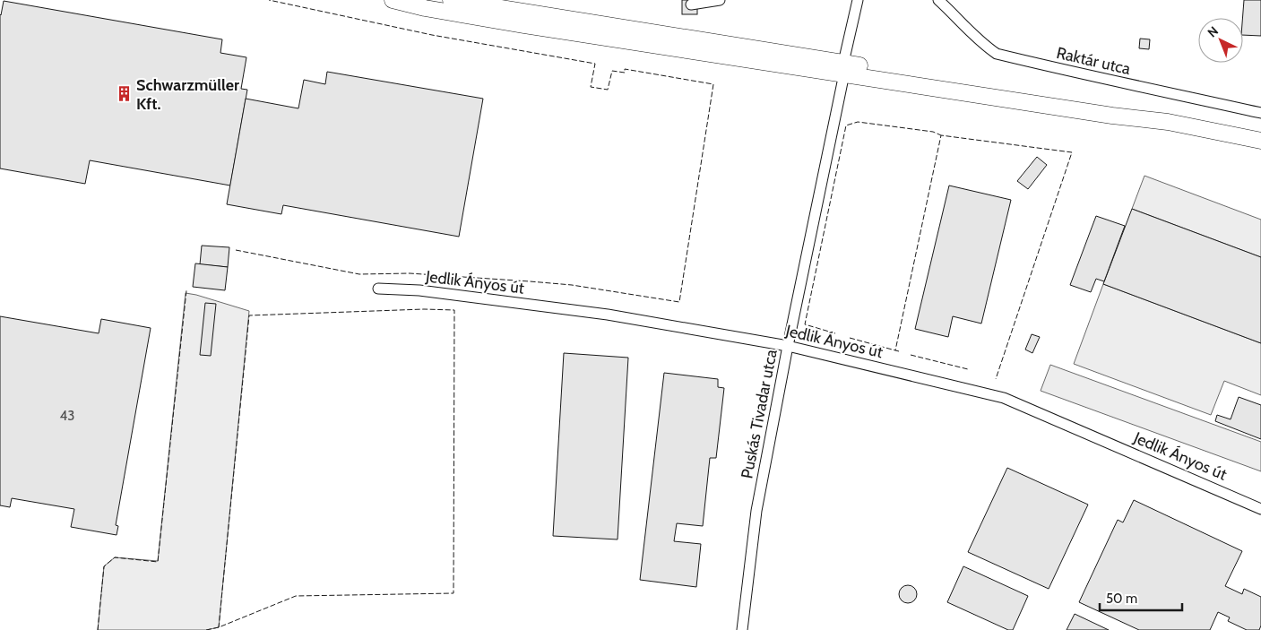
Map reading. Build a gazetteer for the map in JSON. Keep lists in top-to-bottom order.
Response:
{
  "streets": {
    "street": ["Raktár utca", "Jedlik Ányos út", "Puskás Tivadar utca"]
  },
  "crossings": [
    ["Jedlik Ányos út", "Puskás Tivadar utca"]
  ],
  "places": {
    "building": ["Schwarzmüller Kft."]
  },
  "house_numbers": ["43"],
  "scale_bar": "50 m",
  "north": "top left"
}
